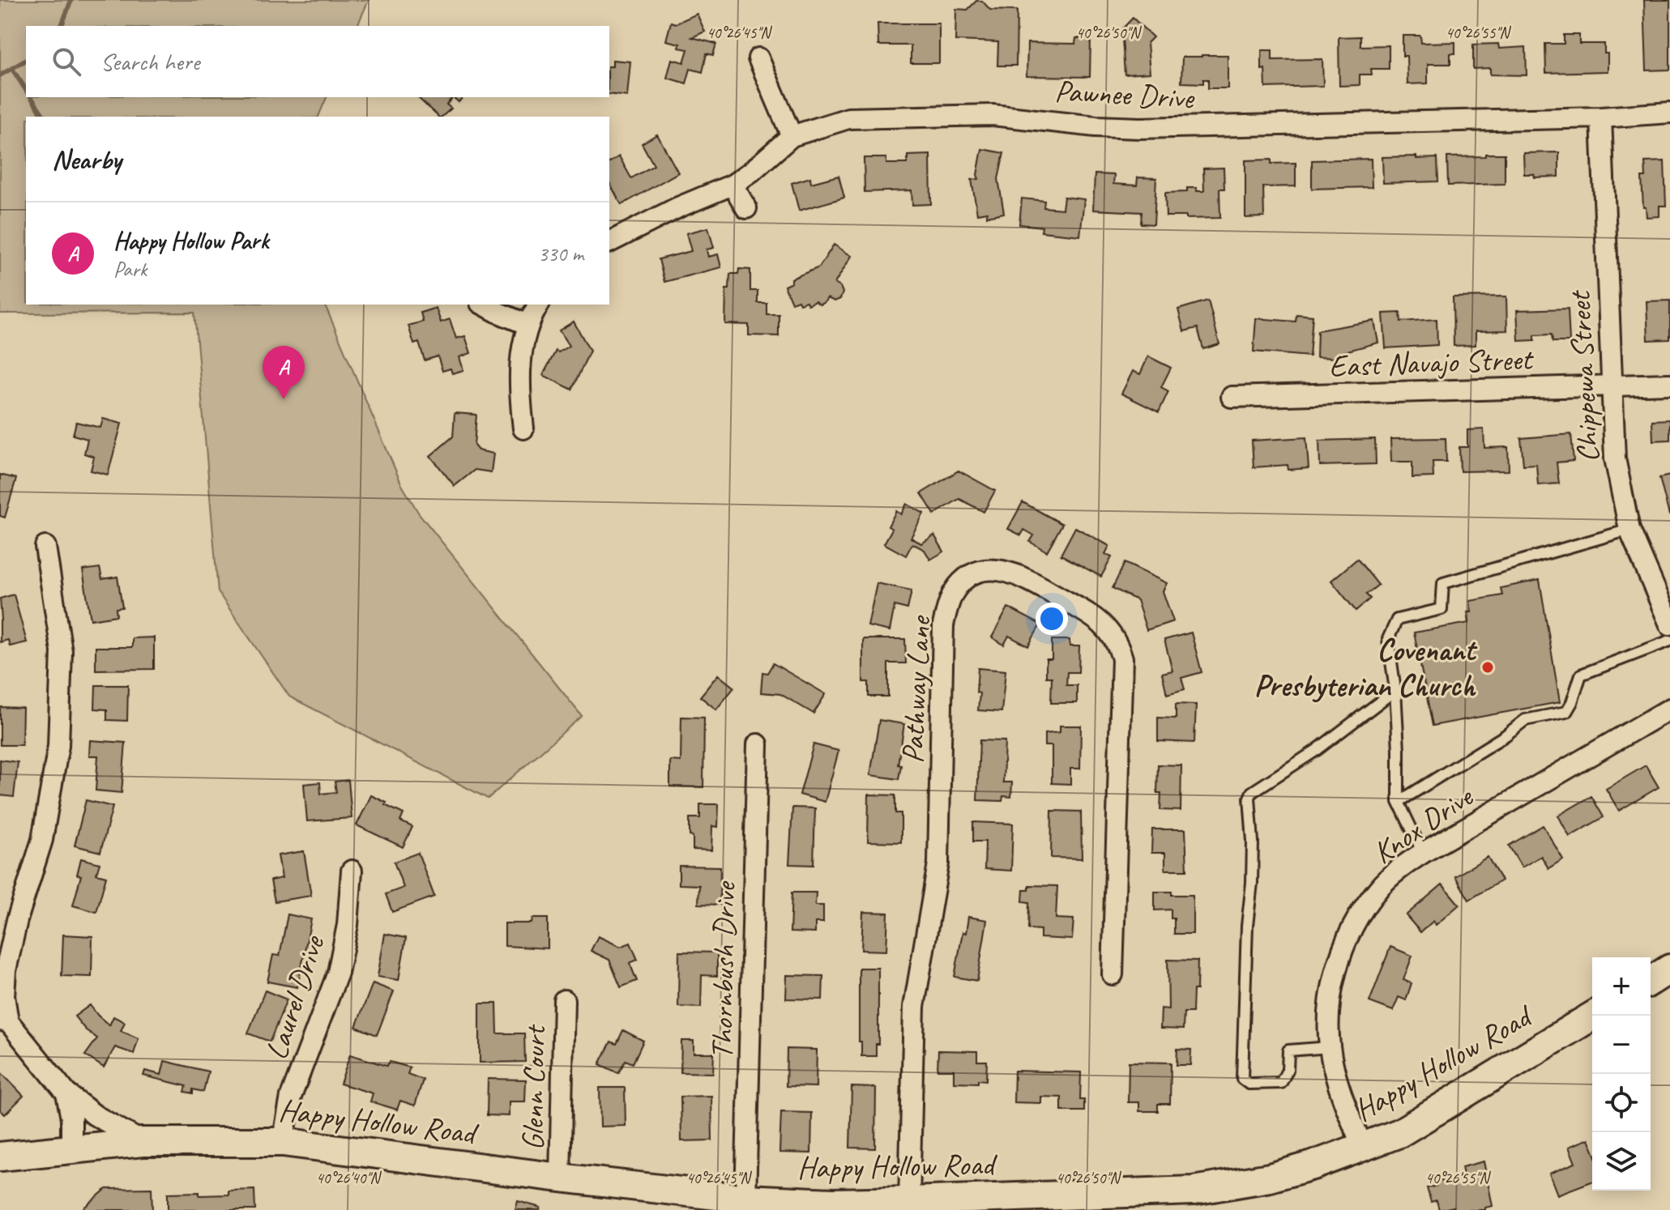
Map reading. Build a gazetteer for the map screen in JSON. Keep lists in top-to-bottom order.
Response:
{
  "streets": {
    "main road": ["Happy Hollow Road"],
    "street": [
      "Pawnee Drive",
      "East Navajo Street",
      "Chippewa Street",
      "Pathway Lane",
      "Knox Drive",
      "Thornbush Drive",
      "Laurel Drive",
      "Glenn Court"
    ]
  },
  "crossings": [
    ["Pawnee Drive", "Chippewa Street"],
    ["East Navajo Street", "Chippewa Street"],
    ["Pathway Lane", "Happy Hollow Road"],
    ["Knox Drive", "Happy Hollow Road"],
    ["Thornbush Drive", "Happy Hollow Road"],
    ["Laurel Drive", "Happy Hollow Road"],
    ["Happy Hollow Road", "Glenn Court"]
  ],
  "places": ["Covenant Presbyterian Church"],
  "page": {
    "search": "Search here",
    "heading": "Nearby",
    "list": [
      {
        "mark": "A",
        "name": "Happy Hollow Park",
        "note": "Park",
        "value": "330 m"
      }
    ],
    "pins": "A",
    "map_buttons": ["+", "−"]
  },
  "coordinates": [
    "40°26'45\"N",
    "40°26'50\"N",
    "40°26'55\"N",
    "40°26'40\"N"
  ]
}
